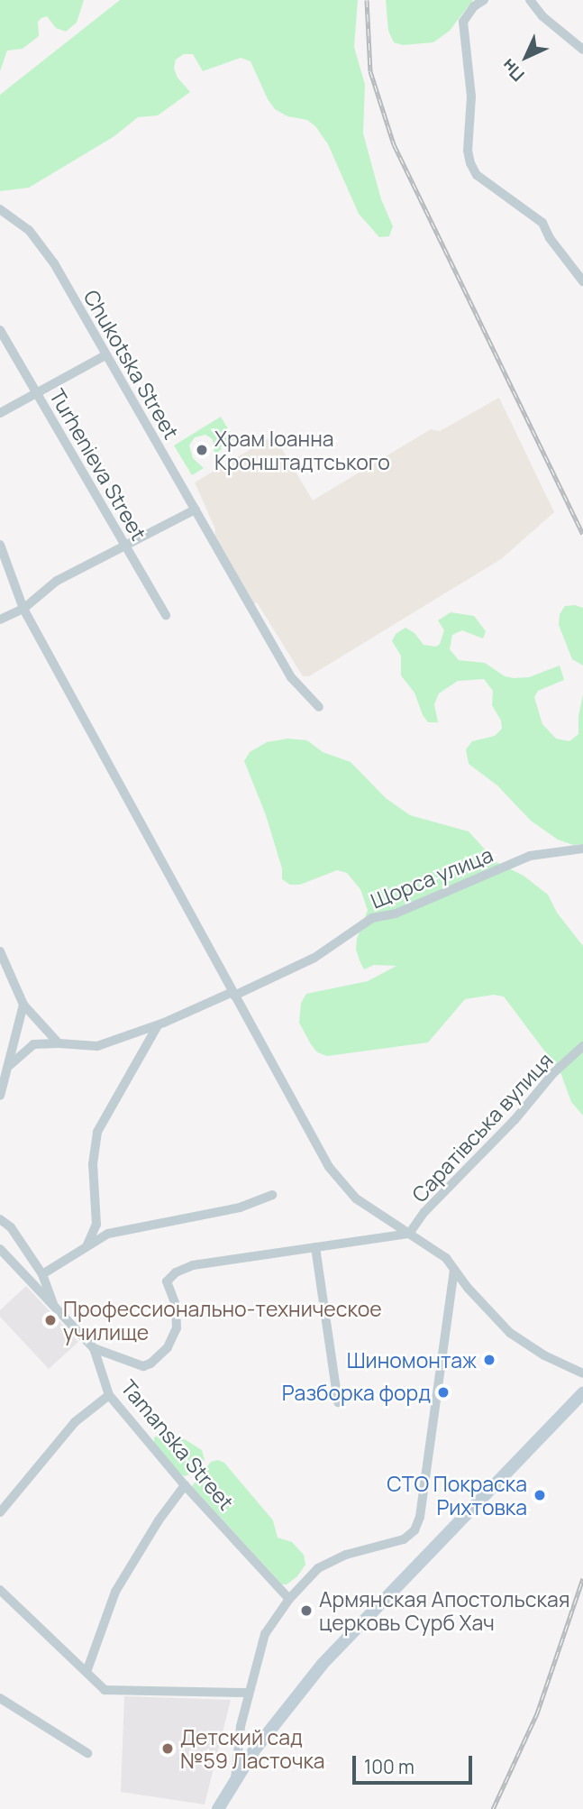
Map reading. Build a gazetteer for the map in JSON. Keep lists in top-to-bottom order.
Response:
{
  "streets": {
    "street": [
      "Chukotska Street",
      "Turhenieva Street",
      "Щорса улица",
      "Саратівська вулиця",
      "Tamanska Street"
    ]
  },
  "places": [
    "Храм Іоанна Кронштадтського",
    "Профессионально-техническое училище",
    "Шиномонтаж",
    "Разборка форд",
    "СТО Покраска Рихтовка",
    "Армянская Апостольская церковь Сурб Хач",
    "Детский сад №59 Ласточка"
  ],
  "scale_bar": "100 m",
  "north": "bottom left"
}
